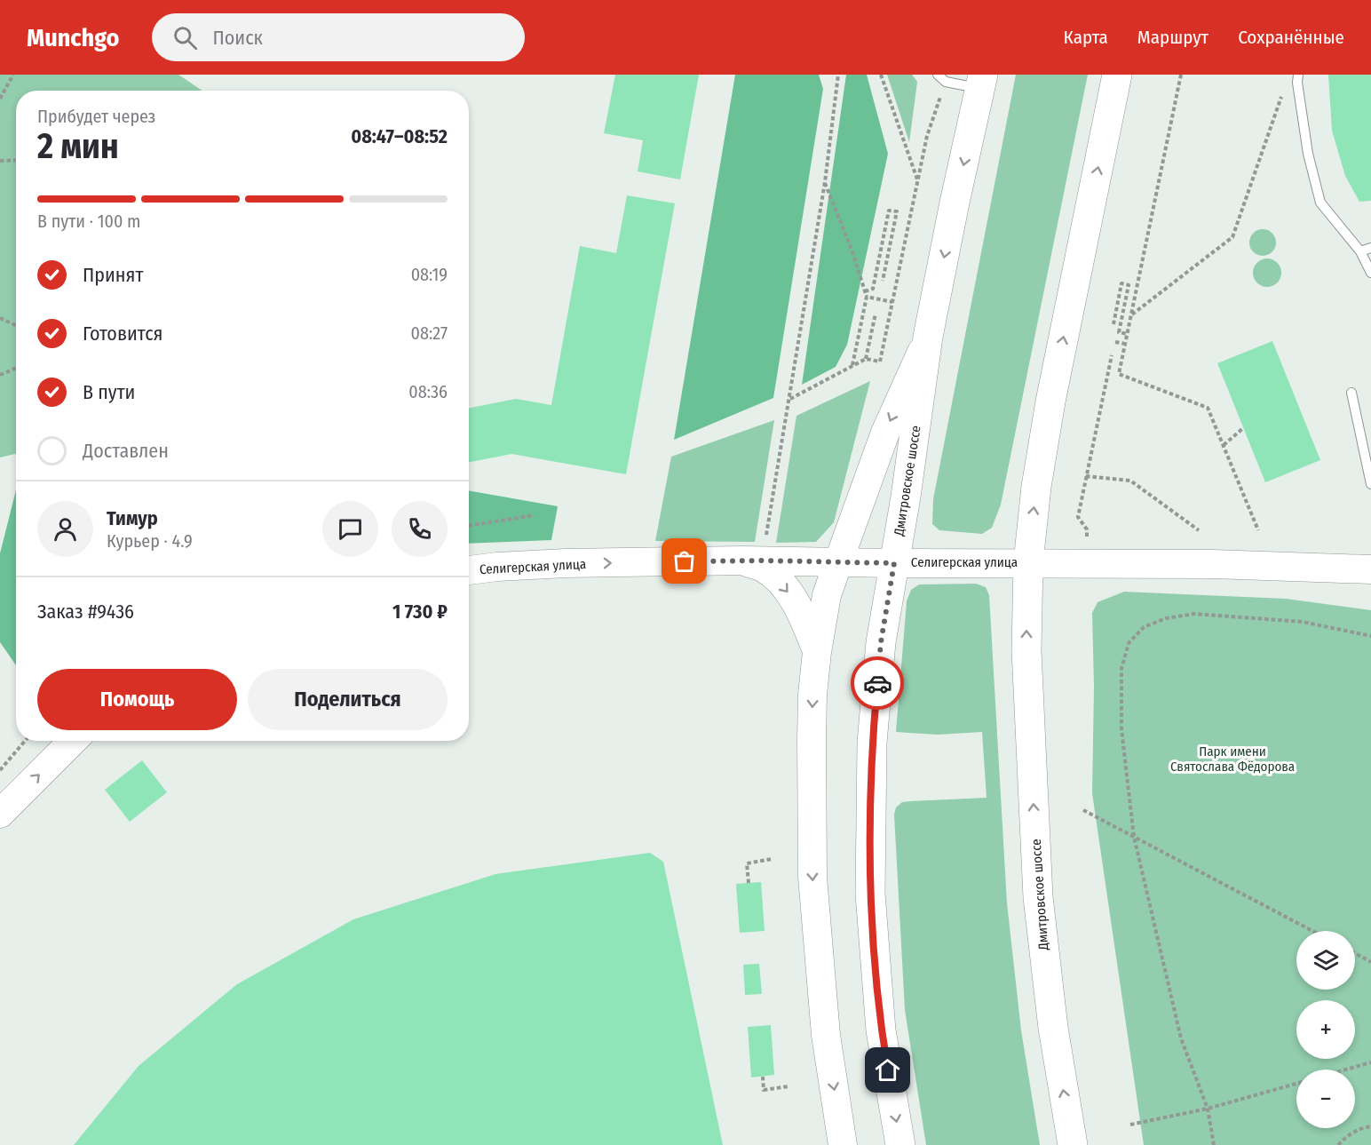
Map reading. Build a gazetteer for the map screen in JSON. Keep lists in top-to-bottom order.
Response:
{
  "streets": {
    "main road": ["Дмитровское шоссе"],
    "street": ["Селигерская улица"]
  },
  "crossings": [
    ["Дмитровское шоссе", "Селигерская улица"]
  ],
  "parks": ["Парк имени Святослава Фёдорова"],
  "page": {
    "header": "Munchgo",
    "search": "Поиск",
    "nav": ["Карта", "Маршрут", "Сохранённые"],
    "heading": ["2 мин", "Прибудет через", "08:47–08:52"],
    "panel": [
      "Тимур",
      "Курьер · 4.9",
      "Заказ #9436",
      "1 730 ₽"
    ],
    "bar": "В пути · 100 m",
    "list": [
      ["Принят", "08:19"],
      ["Готовится", "08:27"],
      ["В пути", "08:36"],
      "Доставлен"
    ],
    "buttons": ["Помощь", "Поделиться"],
    "map_buttons": ["+", "−"]
  }
}
